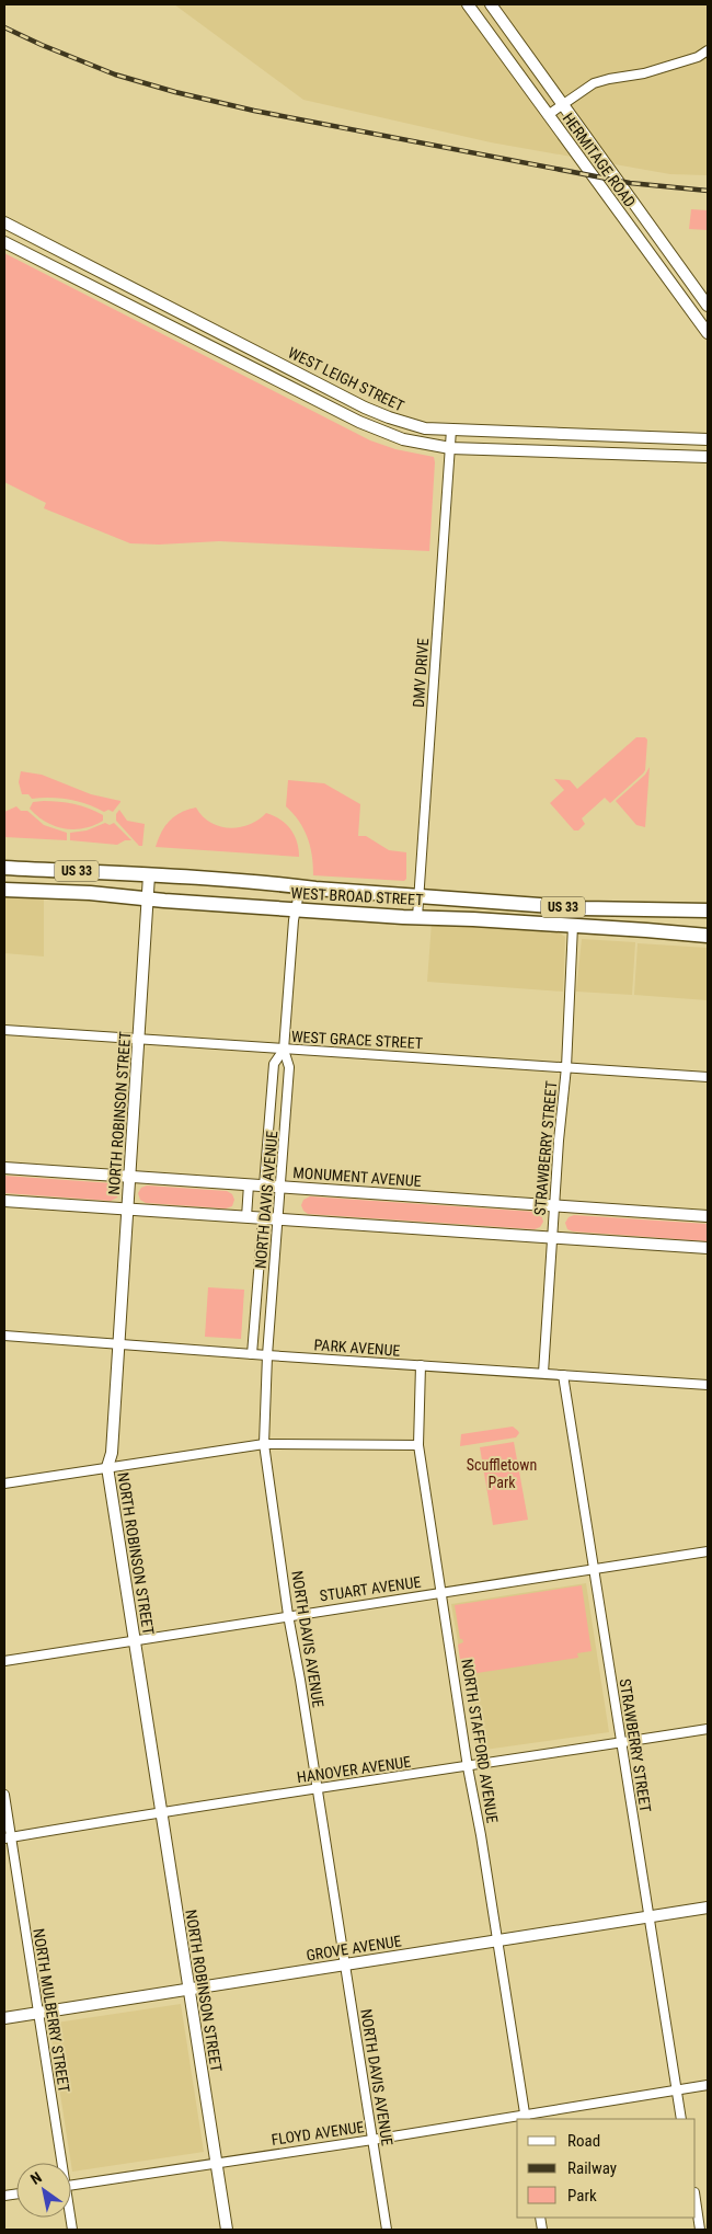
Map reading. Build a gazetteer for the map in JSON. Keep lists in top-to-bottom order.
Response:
{
  "streets": {
    "main road": ["US 33", "WEST BROAD STREET"],
    "street": [
      "HERMITAGE ROAD",
      "WEST LEIGH STREET",
      "DMV DRIVE",
      "WEST GRACE STREET",
      "NORTH ROBINSON STREET",
      "STRAWBERRY STREET",
      "MONUMENT AVENUE",
      "NORTH DAVIS AVENUE",
      "PARK AVENUE",
      "STUART AVENUE",
      "NORTH STAFFORD AVENUE",
      "HANOVER AVENUE",
      "GROVE AVENUE",
      "NORTH MULBERRY STREET",
      "FLOYD AVENUE"
    ]
  },
  "crossings": [
    ["WEST LEIGH STREET", "DMV DRIVE"],
    ["DMV DRIVE", "WEST BROAD STREET"],
    ["WEST BROAD STREET", "NORTH ROBINSON STREET"],
    ["WEST BROAD STREET", "STRAWBERRY STREET"],
    ["WEST BROAD STREET", "NORTH DAVIS AVENUE"],
    ["WEST GRACE STREET", "NORTH ROBINSON STREET"],
    ["WEST GRACE STREET", "STRAWBERRY STREET"],
    ["WEST GRACE STREET", "NORTH DAVIS AVENUE"],
    ["NORTH ROBINSON STREET", "MONUMENT AVENUE"],
    ["NORTH ROBINSON STREET", "PARK AVENUE"],
    ["NORTH ROBINSON STREET", "STUART AVENUE"],
    ["NORTH ROBINSON STREET", "HANOVER AVENUE"],
    ["NORTH ROBINSON STREET", "GROVE AVENUE"],
    ["NORTH ROBINSON STREET", "FLOYD AVENUE"],
    ["STRAWBERRY STREET", "MONUMENT AVENUE"],
    ["STRAWBERRY STREET", "PARK AVENUE"],
    ["STRAWBERRY STREET", "STUART AVENUE"],
    ["STRAWBERRY STREET", "HANOVER AVENUE"],
    ["STRAWBERRY STREET", "GROVE AVENUE"],
    ["STRAWBERRY STREET", "FLOYD AVENUE"],
    ["MONUMENT AVENUE", "NORTH DAVIS AVENUE"],
    ["NORTH DAVIS AVENUE", "PARK AVENUE"],
    ["NORTH DAVIS AVENUE", "STUART AVENUE"],
    ["NORTH DAVIS AVENUE", "HANOVER AVENUE"],
    ["NORTH DAVIS AVENUE", "GROVE AVENUE"],
    ["NORTH DAVIS AVENUE", "FLOYD AVENUE"],
    ["PARK AVENUE", "NORTH STAFFORD AVENUE"],
    ["STUART AVENUE", "NORTH STAFFORD AVENUE"],
    ["NORTH STAFFORD AVENUE", "HANOVER AVENUE"],
    ["NORTH STAFFORD AVENUE", "GROVE AVENUE"],
    ["NORTH STAFFORD AVENUE", "FLOYD AVENUE"],
    ["HANOVER AVENUE", "NORTH MULBERRY STREET"],
    ["GROVE AVENUE", "NORTH MULBERRY STREET"]
  ],
  "parks": ["Scuffletown Park"],
  "legend": ["Road", "Railway", "Park"],
  "north": "top left"
}
